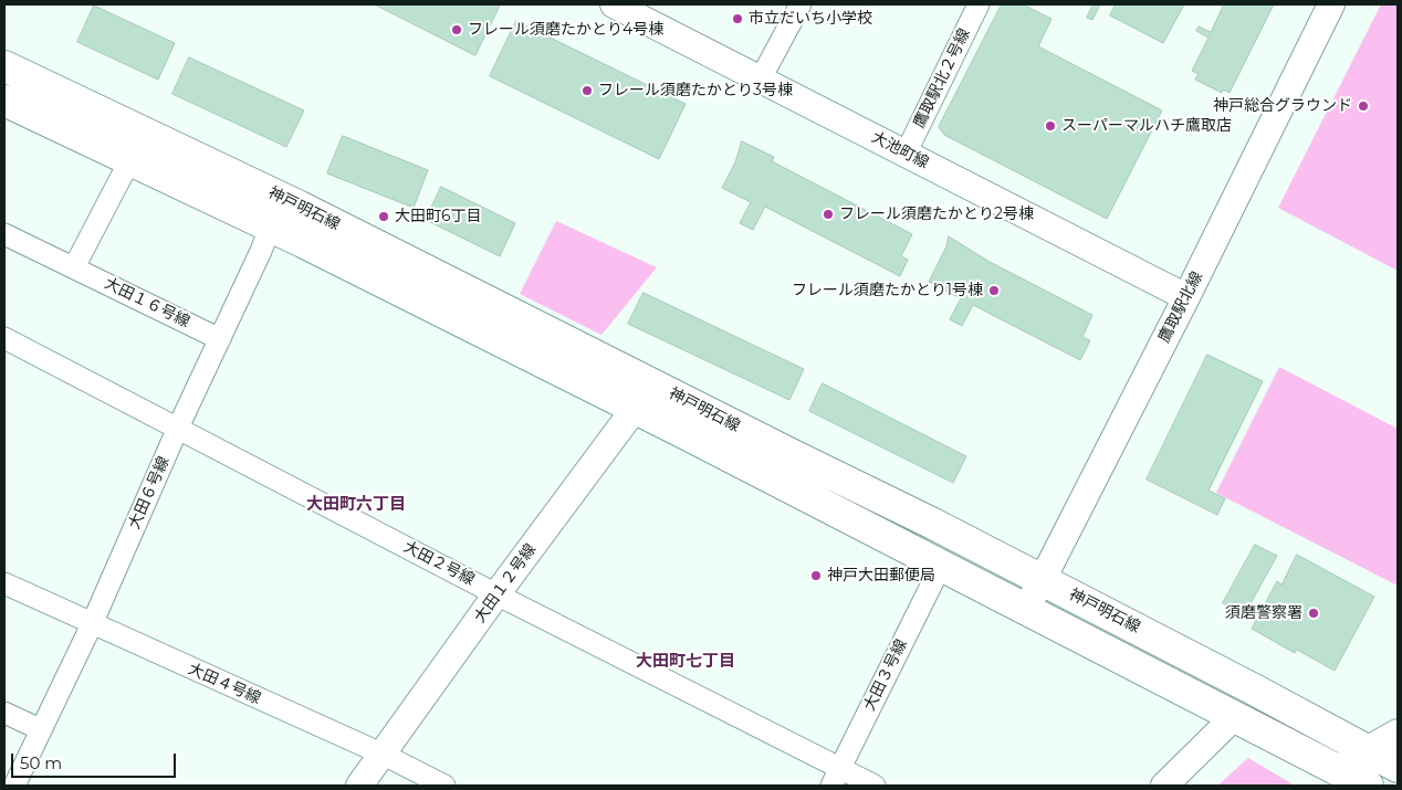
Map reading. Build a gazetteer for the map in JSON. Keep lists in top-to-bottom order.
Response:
{
  "streets": {
    "main road": ["神戸明石線"],
    "street": [
      "鷹取駅北２号線",
      "大池町線",
      "大田１６号線",
      "鷹取駅北線",
      "大田６号線",
      "大田２号線",
      "大田１２号線",
      "大田３号線",
      "大田４号線"
    ]
  },
  "crossings": [
    ["鷹取駅北２号線", "大池町線"],
    ["大池町線", "鷹取駅北線"],
    ["神戸明石線", "鷹取駅北線"],
    ["神戸明石線", "大田６号線"],
    ["神戸明石線", "大田１２号線"],
    ["神戸明石線", "大田３号線"],
    ["大田１６号線", "大田６号線"],
    ["大田６号線", "大田２号線"],
    ["大田６号線", "大田４号線"],
    ["大田２号線", "大田１２号線"],
    ["大田２号線", "大田３号線"],
    ["大田１２号線", "大田４号線"]
  ],
  "districts": ["大田町六丁目", "大田町七丁目"],
  "places": [
    "市立だいち小学校",
    "フレール須磨たかとり4号棟",
    "フレール須磨たかとり3号棟",
    "神戸総合グラウンド",
    "スーパーマルハチ鷹取店",
    "フレール須磨たかとり2号棟",
    "大田町6丁目",
    "フレール須磨たかとり1号棟",
    "神戸大田郵便局",
    "須磨警察署"
  ],
  "scale_bar": "50 m"
}
